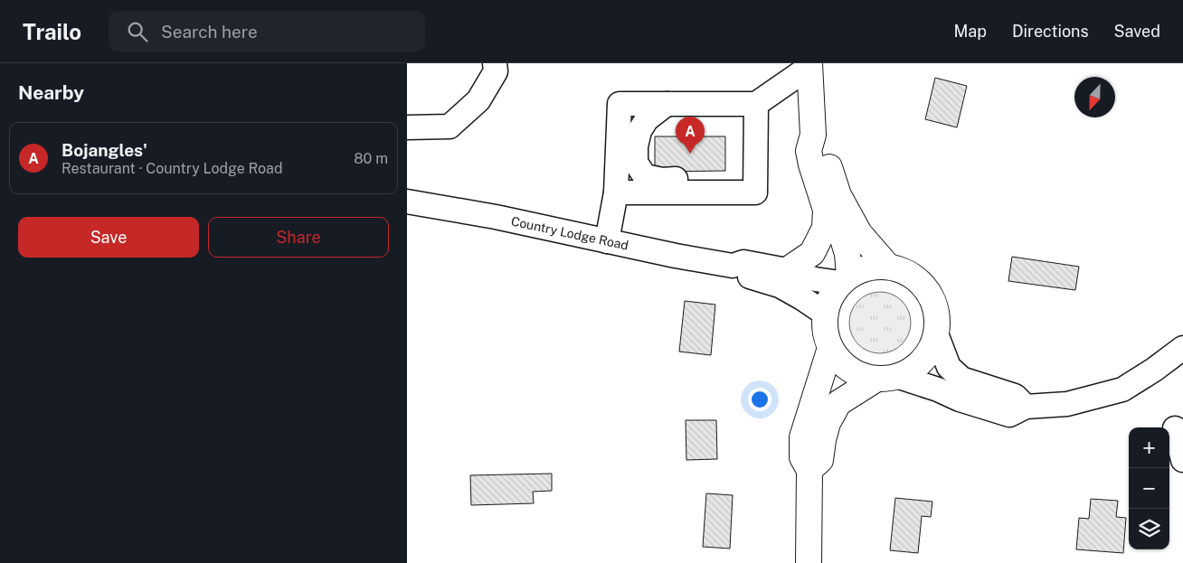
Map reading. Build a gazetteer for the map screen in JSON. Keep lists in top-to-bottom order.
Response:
{
  "streets": {
    "street": ["Country Lodge Road"]
  },
  "north": "bottom",
  "page": {
    "header": "Trailo",
    "search": "Search here",
    "nav": ["Map", "Directions", "Saved"],
    "heading": "Nearby",
    "pins": "A",
    "list": [
      {
        "mark": "A",
        "name": "Bojangles'",
        "note": "Restaurant · Country Lodge Road",
        "value": "80 m"
      }
    ],
    "buttons": ["Save", "Share"],
    "map_buttons": ["+", "−"]
  }
}
